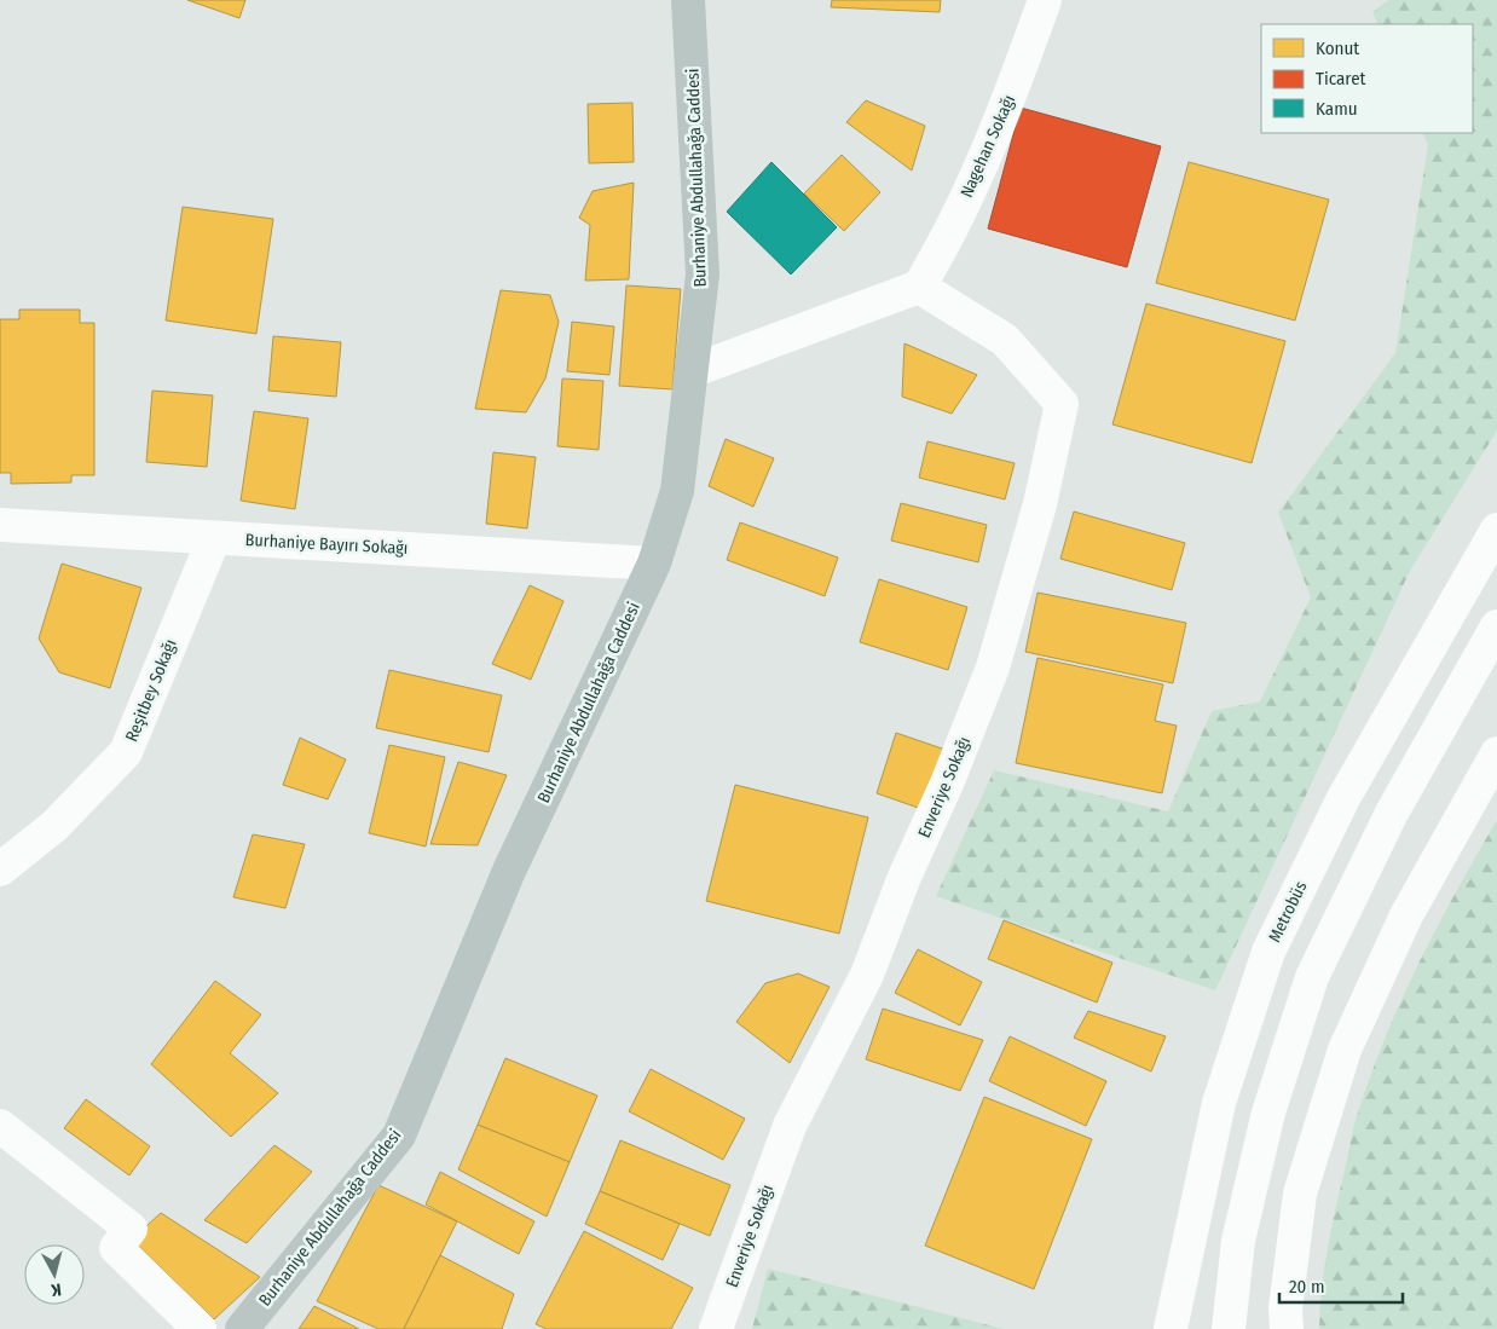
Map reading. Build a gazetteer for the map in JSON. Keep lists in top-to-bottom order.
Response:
{
  "streets": {
    "main road": ["Burhaniye Abdullahağa Caddesi"],
    "street": [
      "Nagehan Sokağı",
      "Burhaniye Bayırı Sokağı",
      "Reşitbey Sokağı",
      "Enveriye Sokağı",
      "Metrobüs"
    ]
  },
  "crossings": [
    ["Nagehan Sokağı", "Enveriye Sokağı"],
    ["Burhaniye Abdullahağa Caddesi", "Burhaniye Bayırı Sokağı"],
    ["Burhaniye Bayırı Sokağı", "Reşitbey Sokağı"]
  ],
  "legend": ["Konut", "Ticaret", "Kamu"],
  "scale_bar": "20 m",
  "north": "bottom"
}
